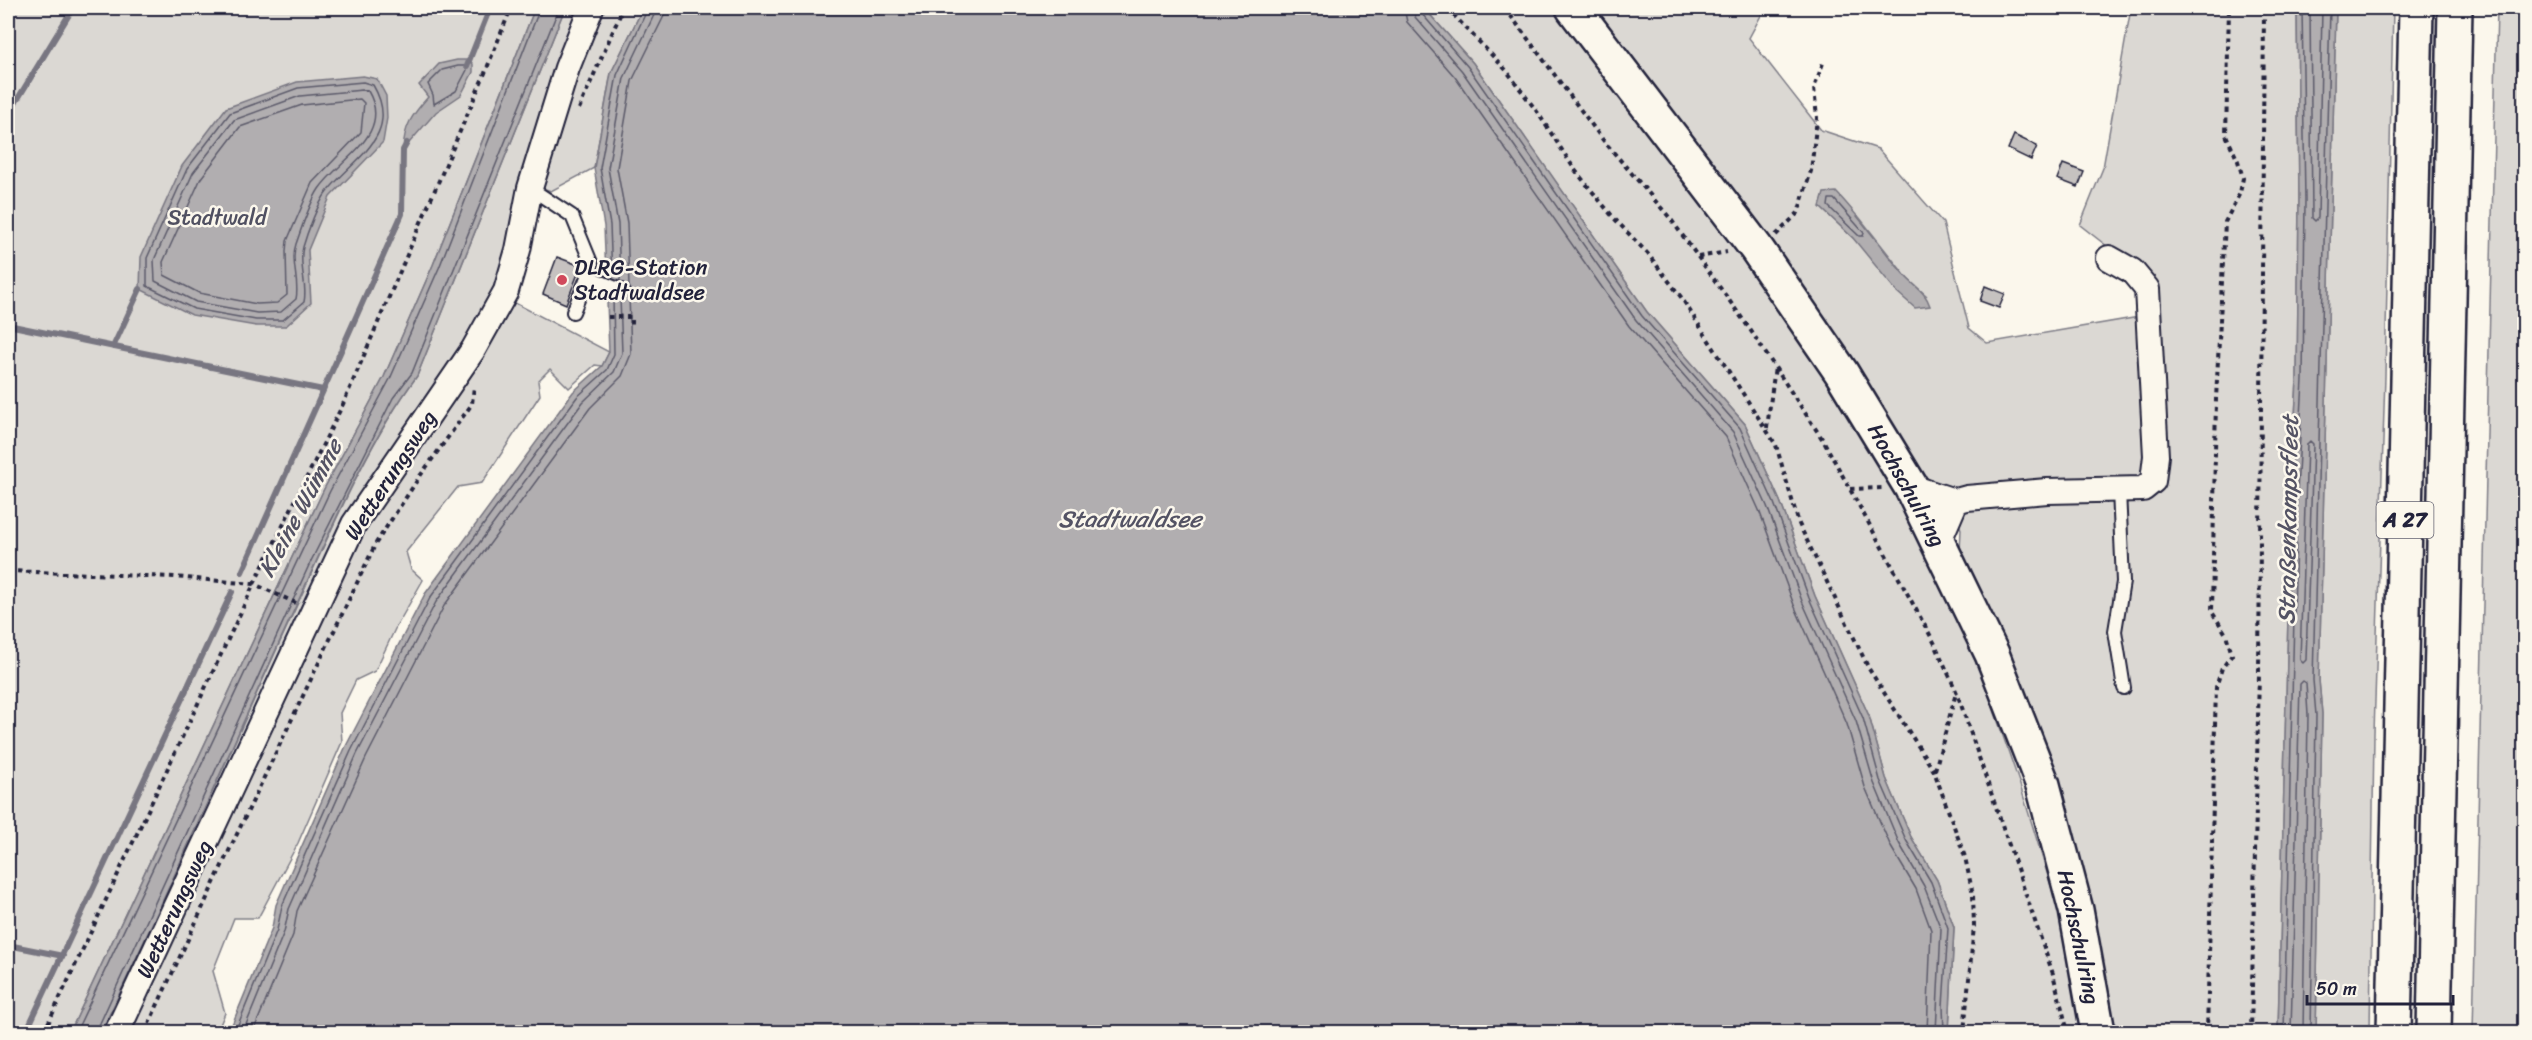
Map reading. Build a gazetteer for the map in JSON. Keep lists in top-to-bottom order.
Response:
{
  "streets": {
    "main road": ["Hochschulring", "A 27"],
    "street": ["Wetterungsweg"]
  },
  "water": ["Kleine Wümme", "Stadtwaldsee", "Straßenkampsfleet"],
  "parks": ["Stadtwald"],
  "places": ["DLRG-Station Stadtwaldsee"],
  "scale_bar": "50 m"
}
